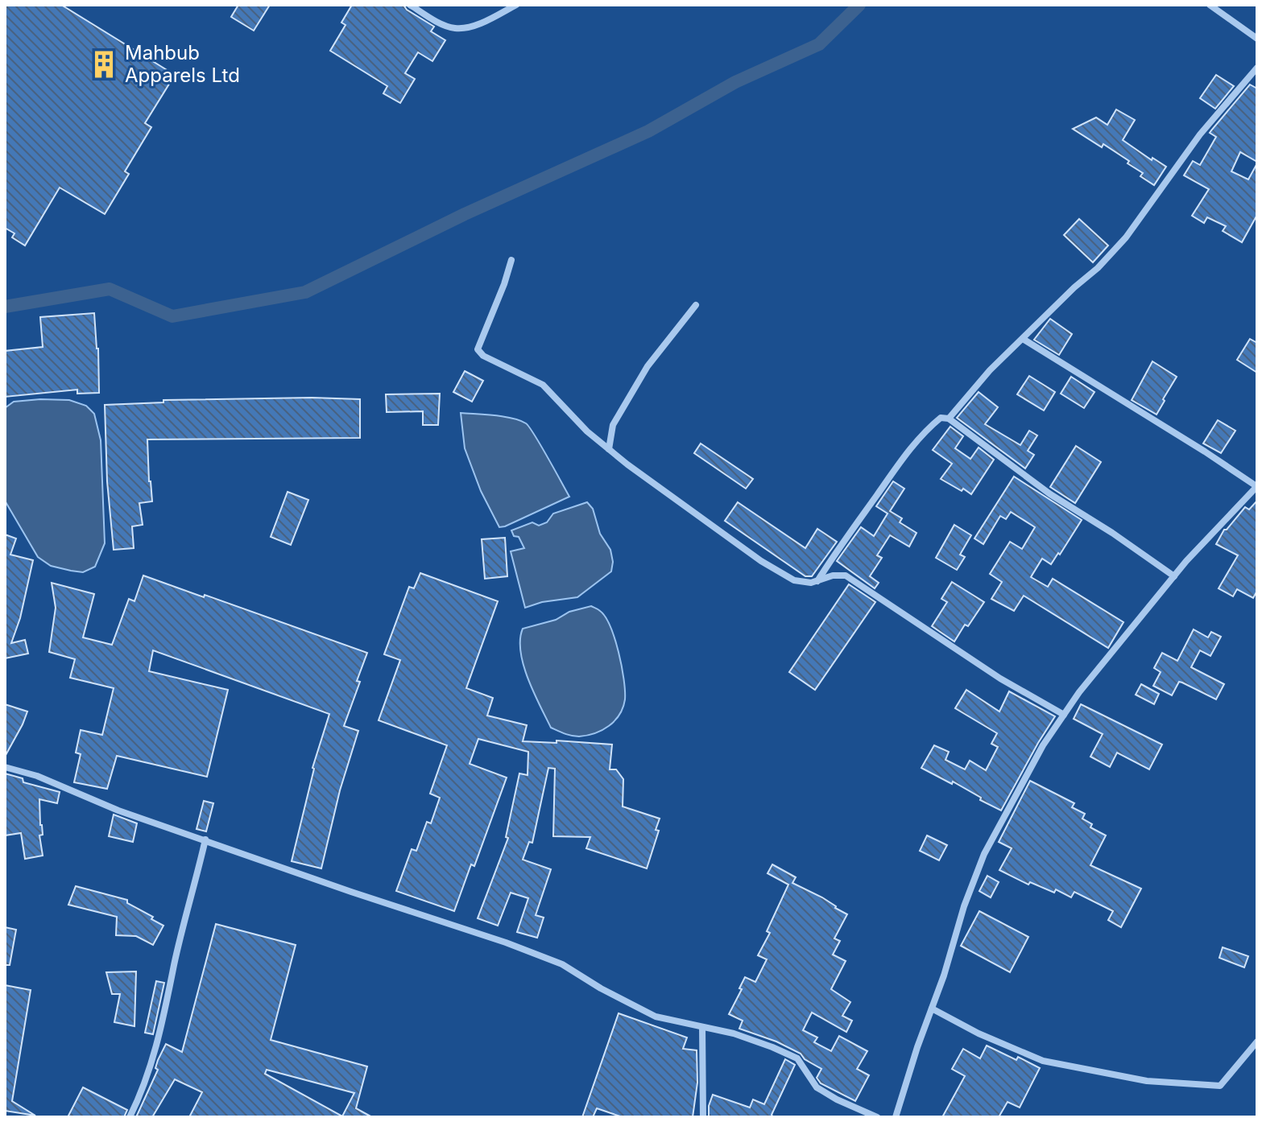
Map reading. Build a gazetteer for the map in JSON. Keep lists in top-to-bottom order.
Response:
{
  "places": {
    "building": ["Mahbub Apparels Ltd"]
  }
}
